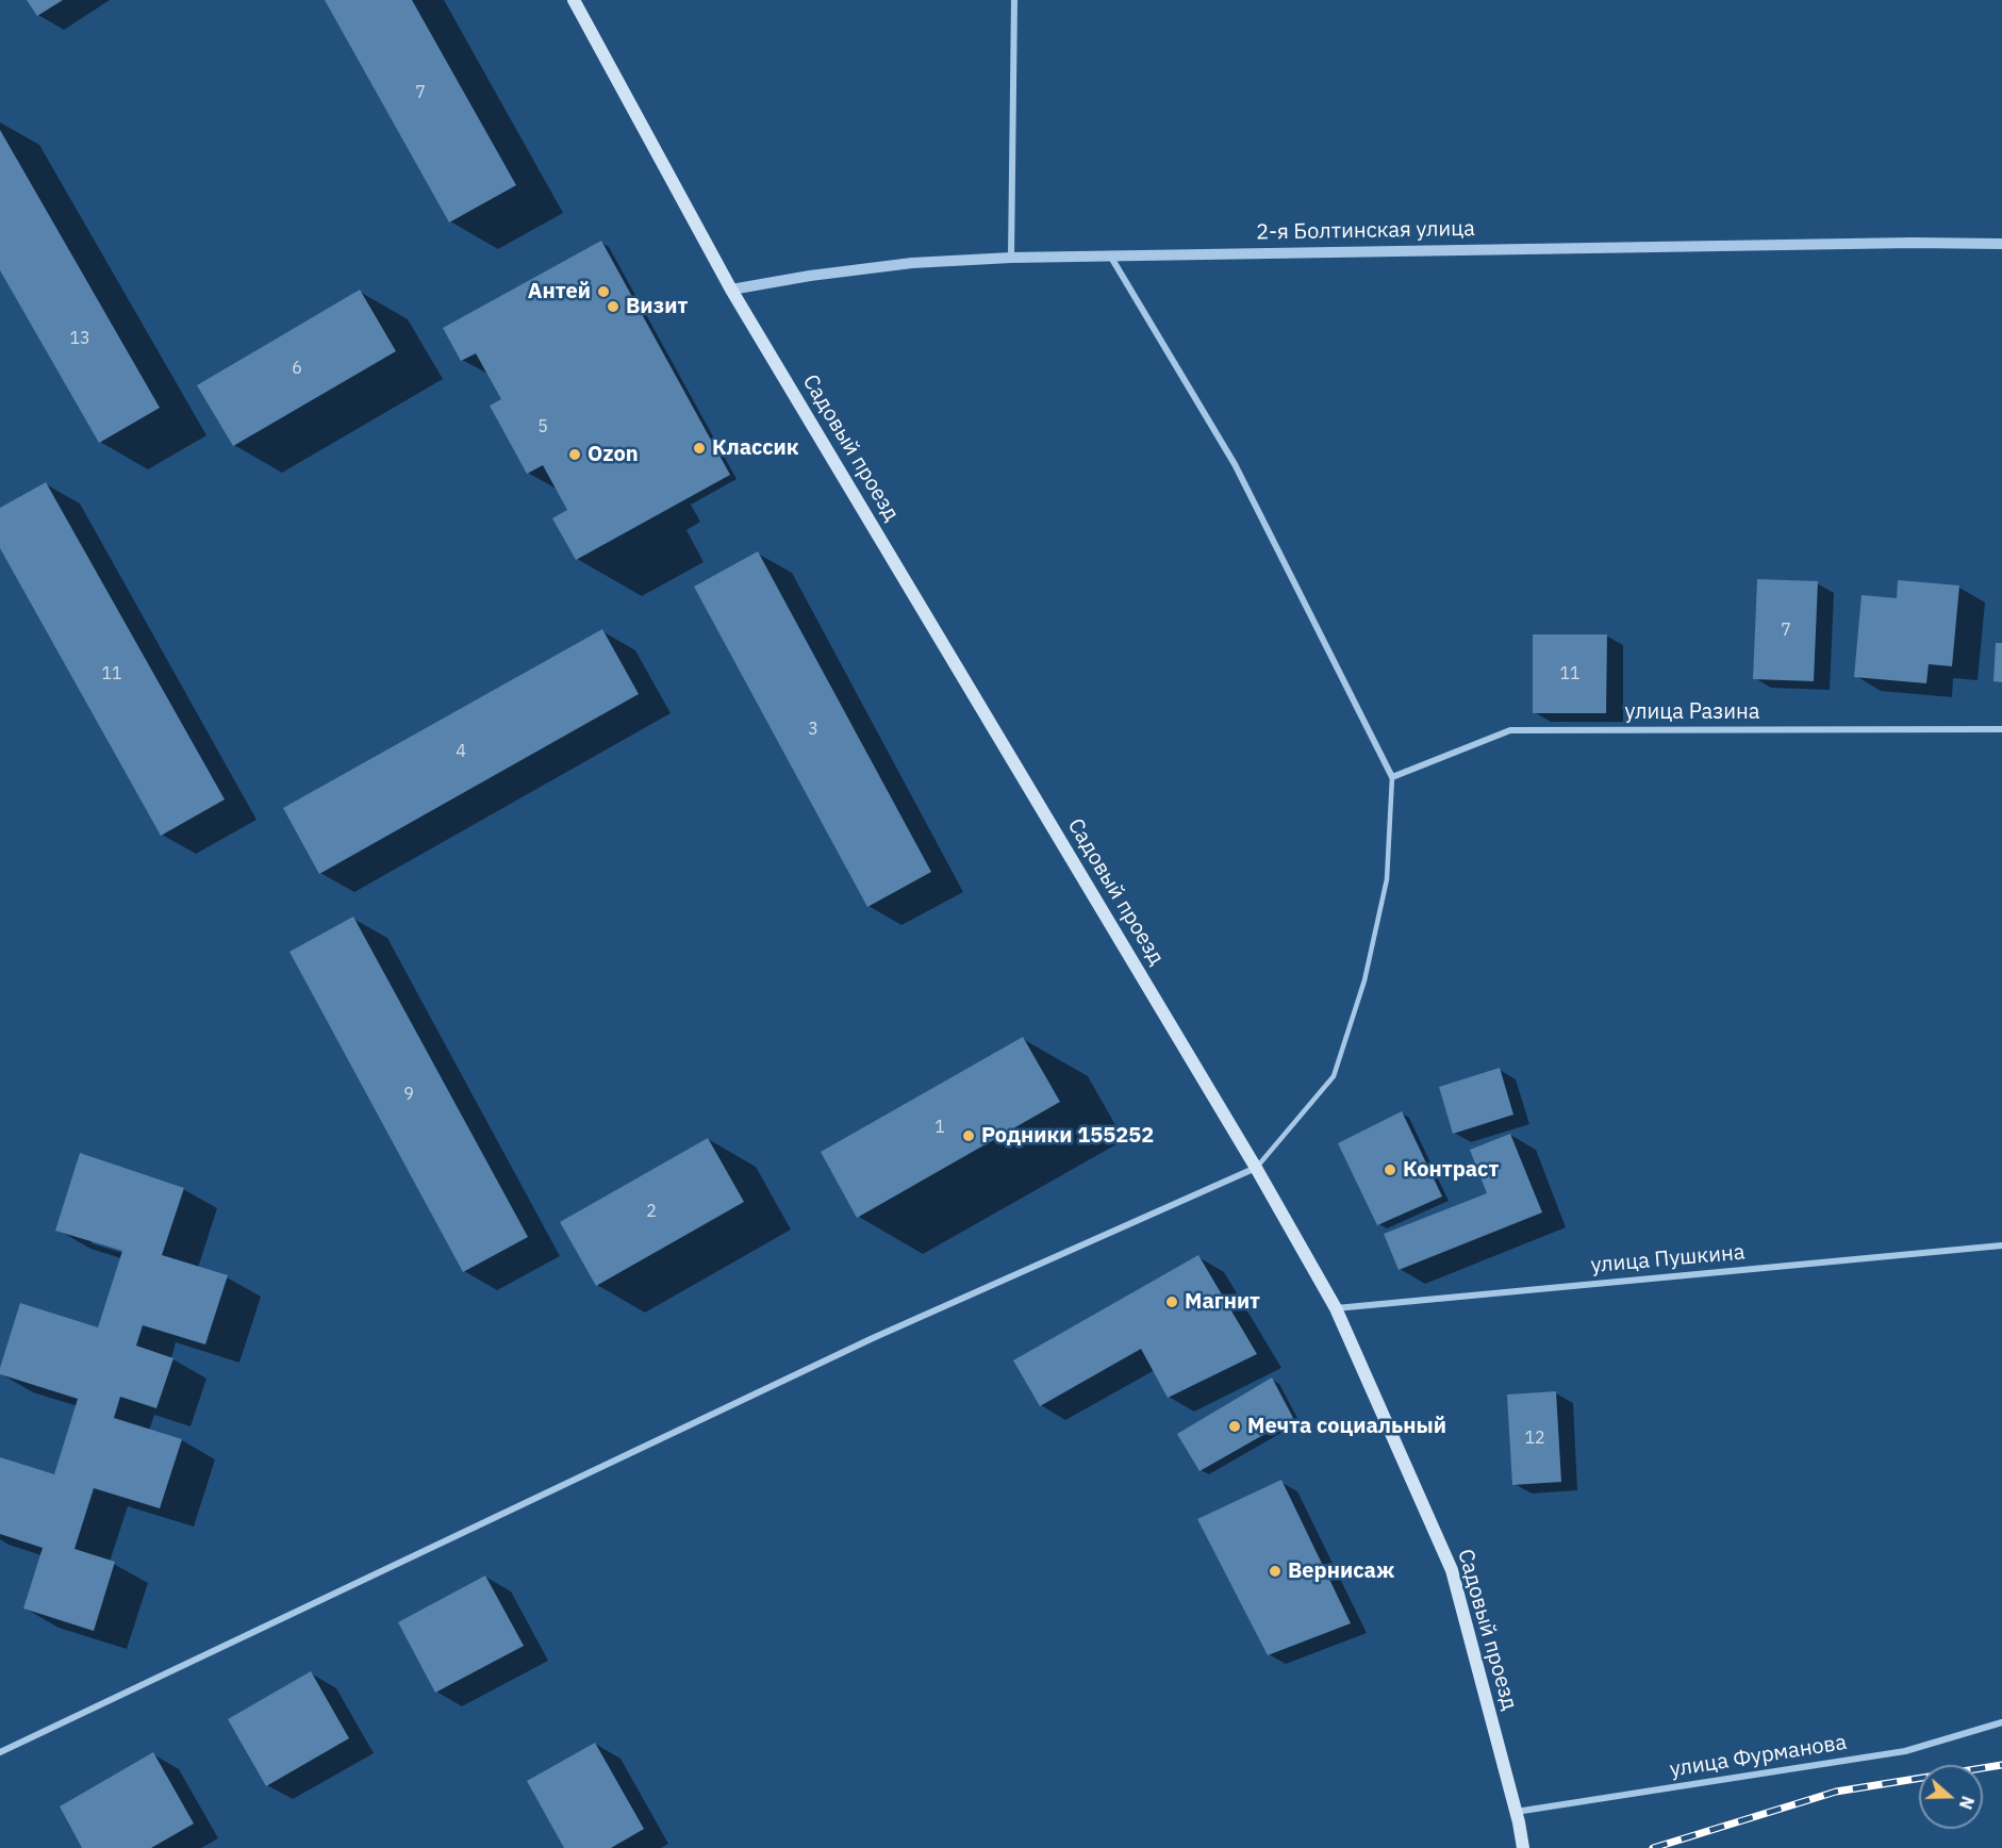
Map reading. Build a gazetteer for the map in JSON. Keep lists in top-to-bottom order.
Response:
{
  "streets": {
    "main road": ["Садовый проезд"],
    "street": [
      "2-я Болтинская улица",
      "улица Разина",
      "улица Пушкина",
      "улица Фурманова"
    ]
  },
  "crossings": [
    ["2-я Болтинская улица", "Садовый проезд"],
    ["Садовый проезд", "улица Пушкина"],
    ["Садовый проезд", "улица Фурманова"]
  ],
  "places": [
    "Антей",
    "Визит",
    "Классик",
    "Ozon",
    "Родники 155252",
    "Контраст",
    "Магнит",
    "Мечта социальный",
    "Вернисаж"
  ],
  "house_numbers": [
    "7",
    "13",
    "6",
    "5",
    "7",
    "11",
    "11",
    "3",
    "4",
    "9",
    "1",
    "2",
    "12"
  ],
  "north": "right"
}
